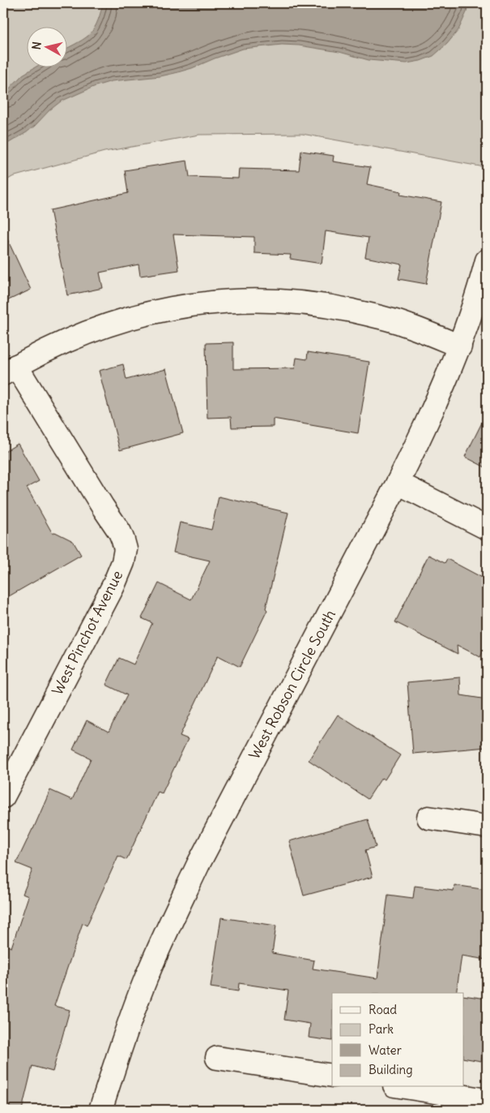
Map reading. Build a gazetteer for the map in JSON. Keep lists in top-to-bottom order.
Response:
{
  "streets": {
    "street": ["West Pinchot Avenue", "West Robson Circle South"]
  },
  "legend": [
    "Road",
    "Park",
    "Water",
    "Building"
  ],
  "north": "left"
}
